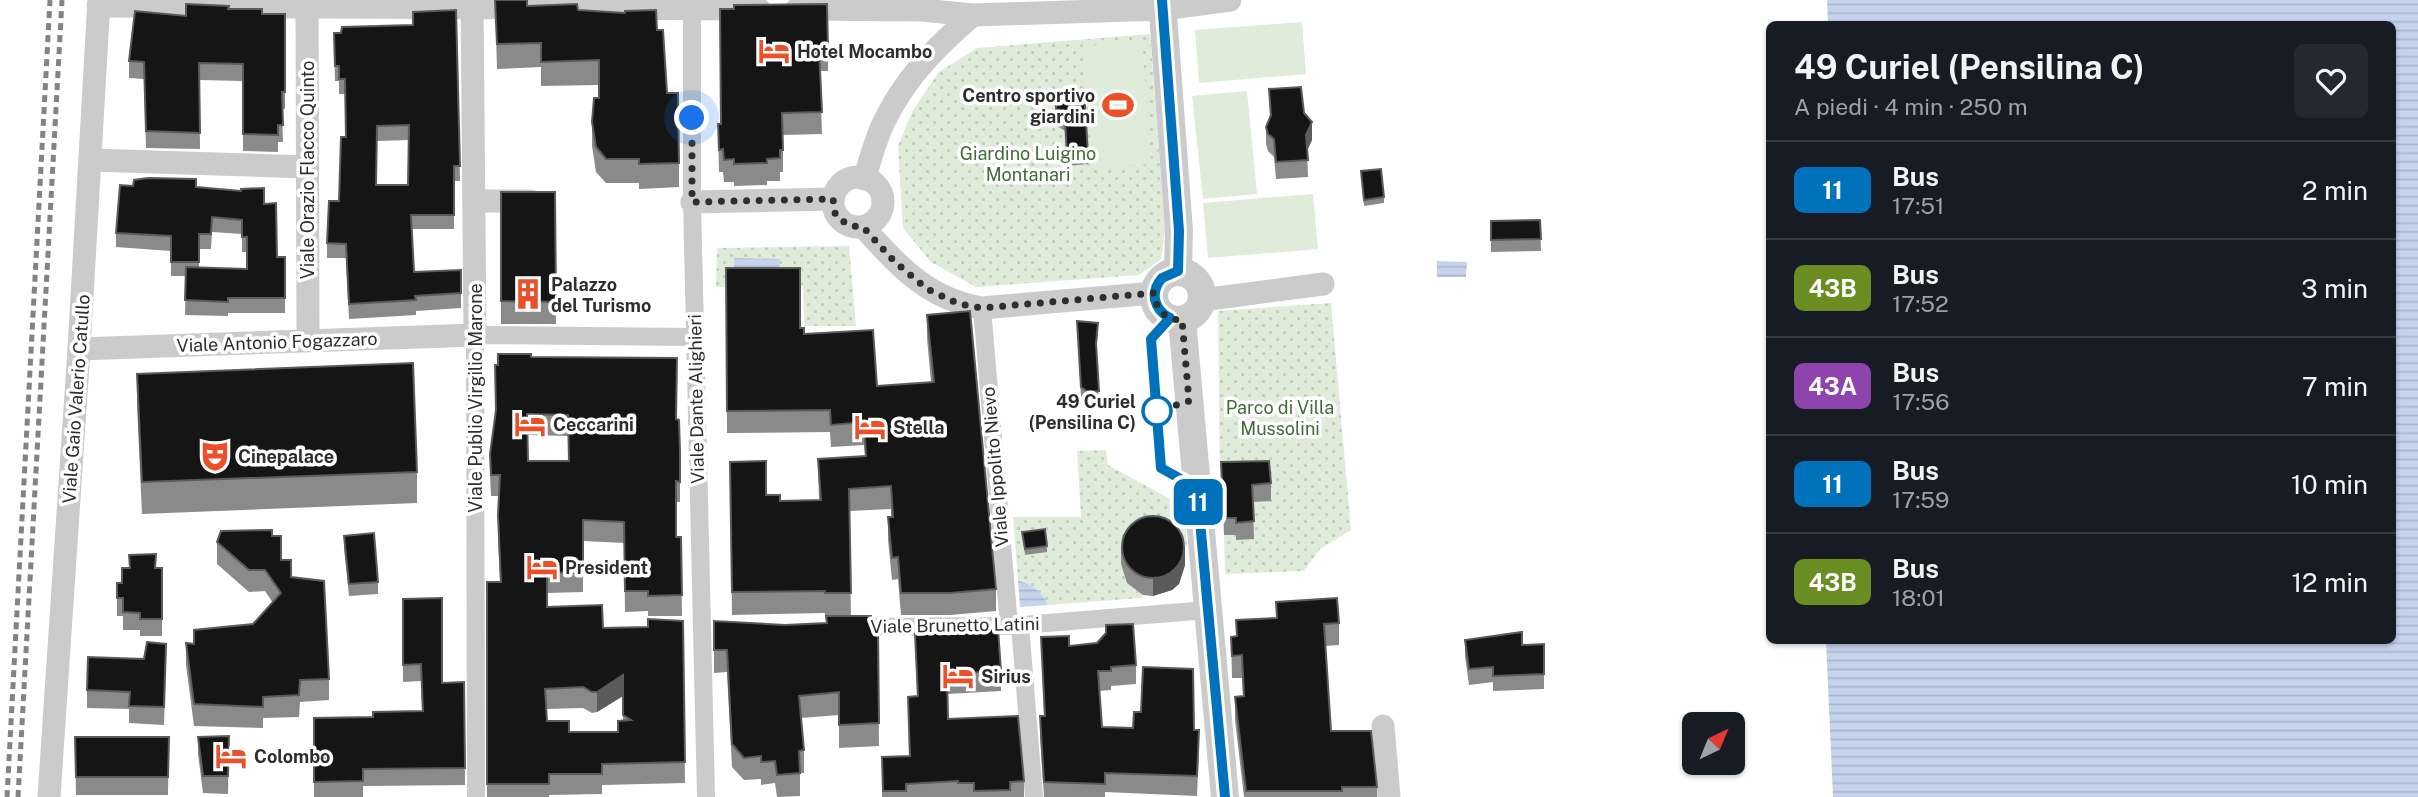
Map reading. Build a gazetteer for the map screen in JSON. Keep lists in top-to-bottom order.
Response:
{
  "streets": {
    "street": [
      "Viale Orazio Flacco Quinto",
      "Viale Antonio Fogazzaro",
      "Viale Publio Virgilio Marone",
      "Viale Gaio Valerio Catullo",
      "Viale Dante Alighieri",
      "Viale Ippolito Nievo",
      "Viale Brunetto Latini"
    ]
  },
  "crossings": [
    ["Viale Orazio Flacco Quinto", "Viale Antonio Fogazzaro"],
    ["Viale Antonio Fogazzaro", "Viale Publio Virgilio Marone"],
    ["Viale Antonio Fogazzaro", "Viale Gaio Valerio Catullo"],
    ["Viale Ippolito Nievo", "Viale Brunetto Latini"]
  ],
  "parks": ["Giardino Luigino Montanari", "Parco di Villa Mussolini"],
  "places": {
    "hotel": [
      "Hotel Mocambo",
      "Ceccarini",
      "Stella",
      "President",
      "Sirius",
      "Colombo"
    ],
    "sports": ["Centro sportivo giardini"],
    "building": ["Palazzo del Turismo"],
    "other": ["49 Curiel (Pensilina C)"],
    "theatre": ["Cinepalace"]
  },
  "lines": ["bus line 11"],
  "north": "top right",
  "page": {
    "on_map": "11",
    "heading": ["49 Curiel (Pensilina C)", "A piedi · 4 min · 250 m"],
    "list": [
      {
        "mark": "11",
        "name": "Bus",
        "note": "17:51",
        "value": "2 min"
      },
      {
        "mark": "43B",
        "name": "Bus",
        "note": "17:52",
        "value": "3 min"
      },
      {
        "mark": "43A",
        "name": "Bus",
        "note": "17:56",
        "value": "7 min"
      },
      {
        "mark": "11",
        "name": "Bus",
        "note": "17:59",
        "value": "10 min"
      },
      {
        "mark": "43B",
        "name": "Bus",
        "note": "18:01",
        "value": "12 min"
      }
    ]
  }
}
